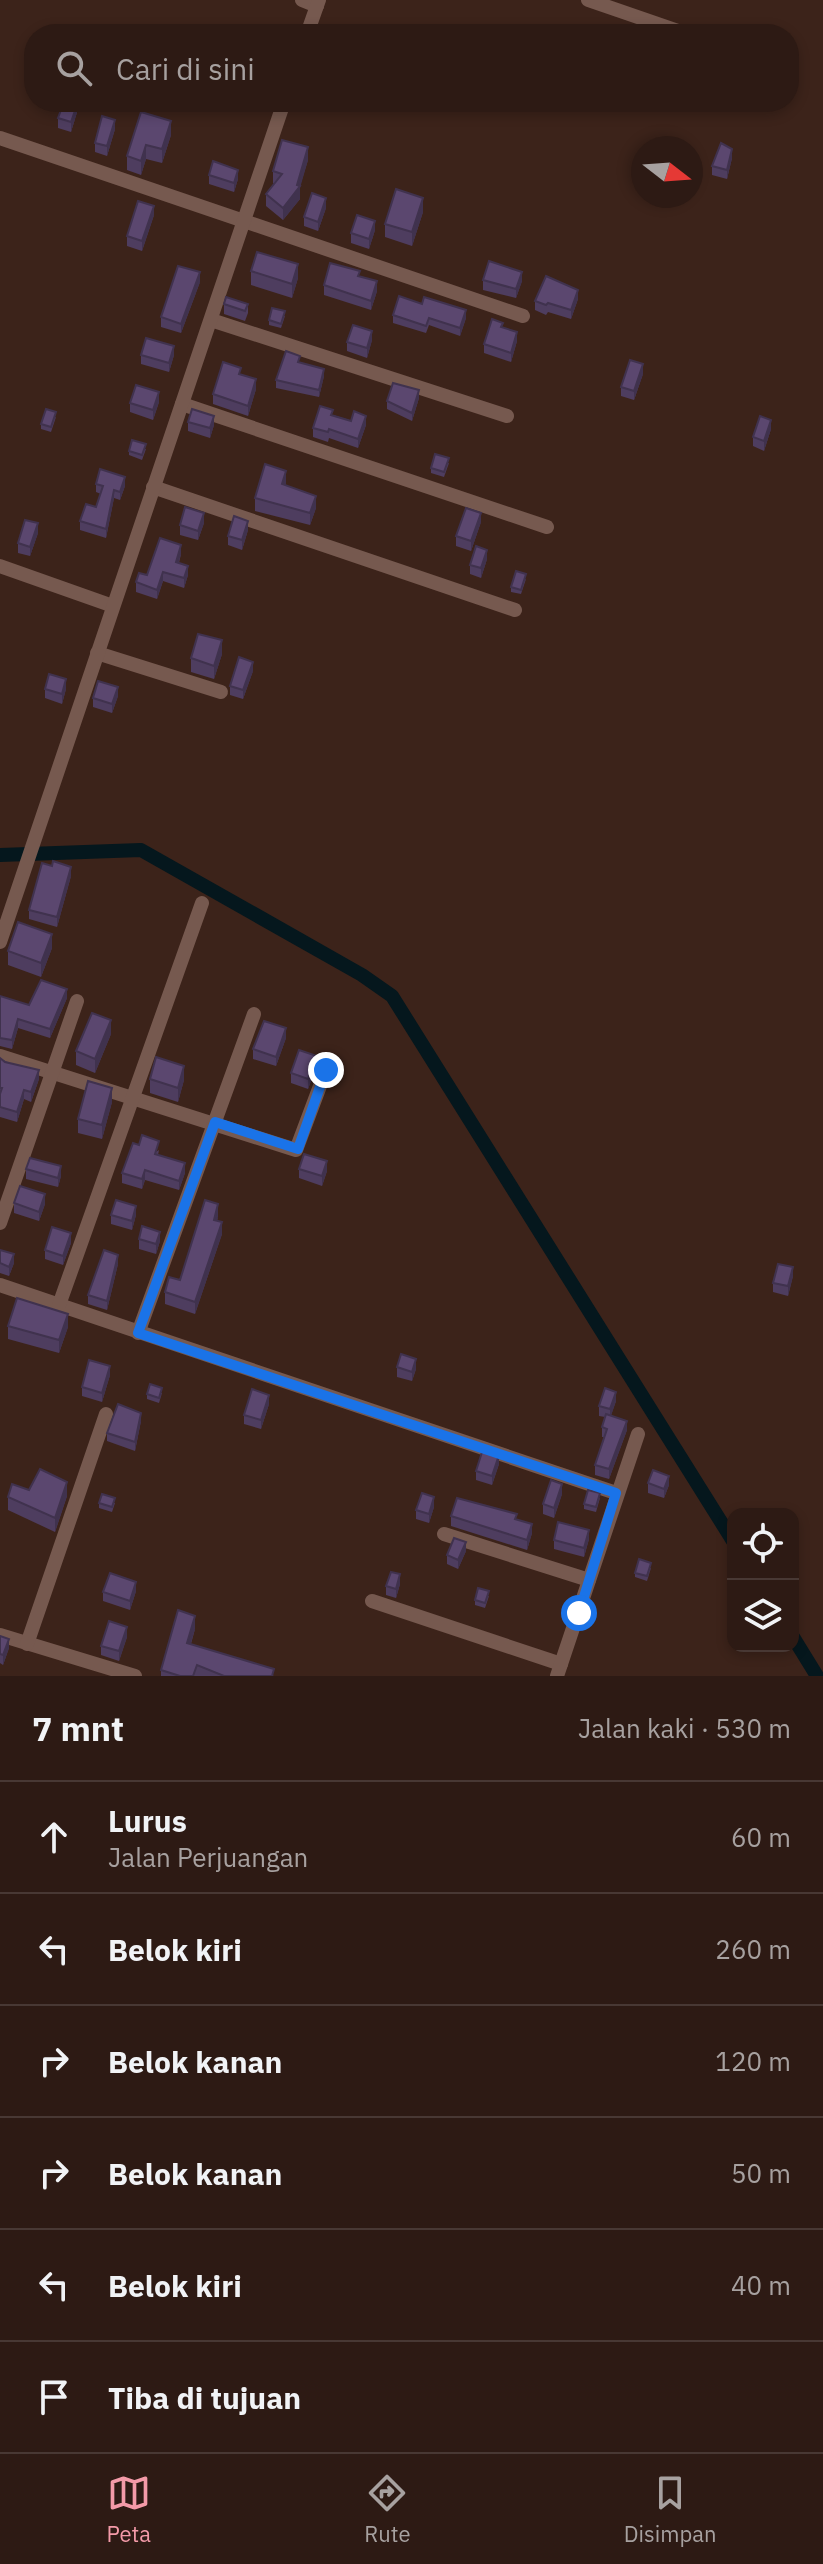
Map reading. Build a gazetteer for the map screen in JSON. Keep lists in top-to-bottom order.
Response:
{
  "north": "right",
  "page": {
    "search": "Cari di sini",
    "heading": ["7 mnt", "Jalan kaki · 530 m"],
    "list": [
      ["Lurus", "Jalan Perjuangan", "60 m"],
      ["Belok kiri", "260 m"],
      ["Belok kanan", "120 m"],
      ["Belok kanan", "50 m"],
      ["Belok kiri", "40 m"],
      "Tiba di tujuan"
    ],
    "nav": ["Peta", "Rute", "Disimpan"]
  }
}
